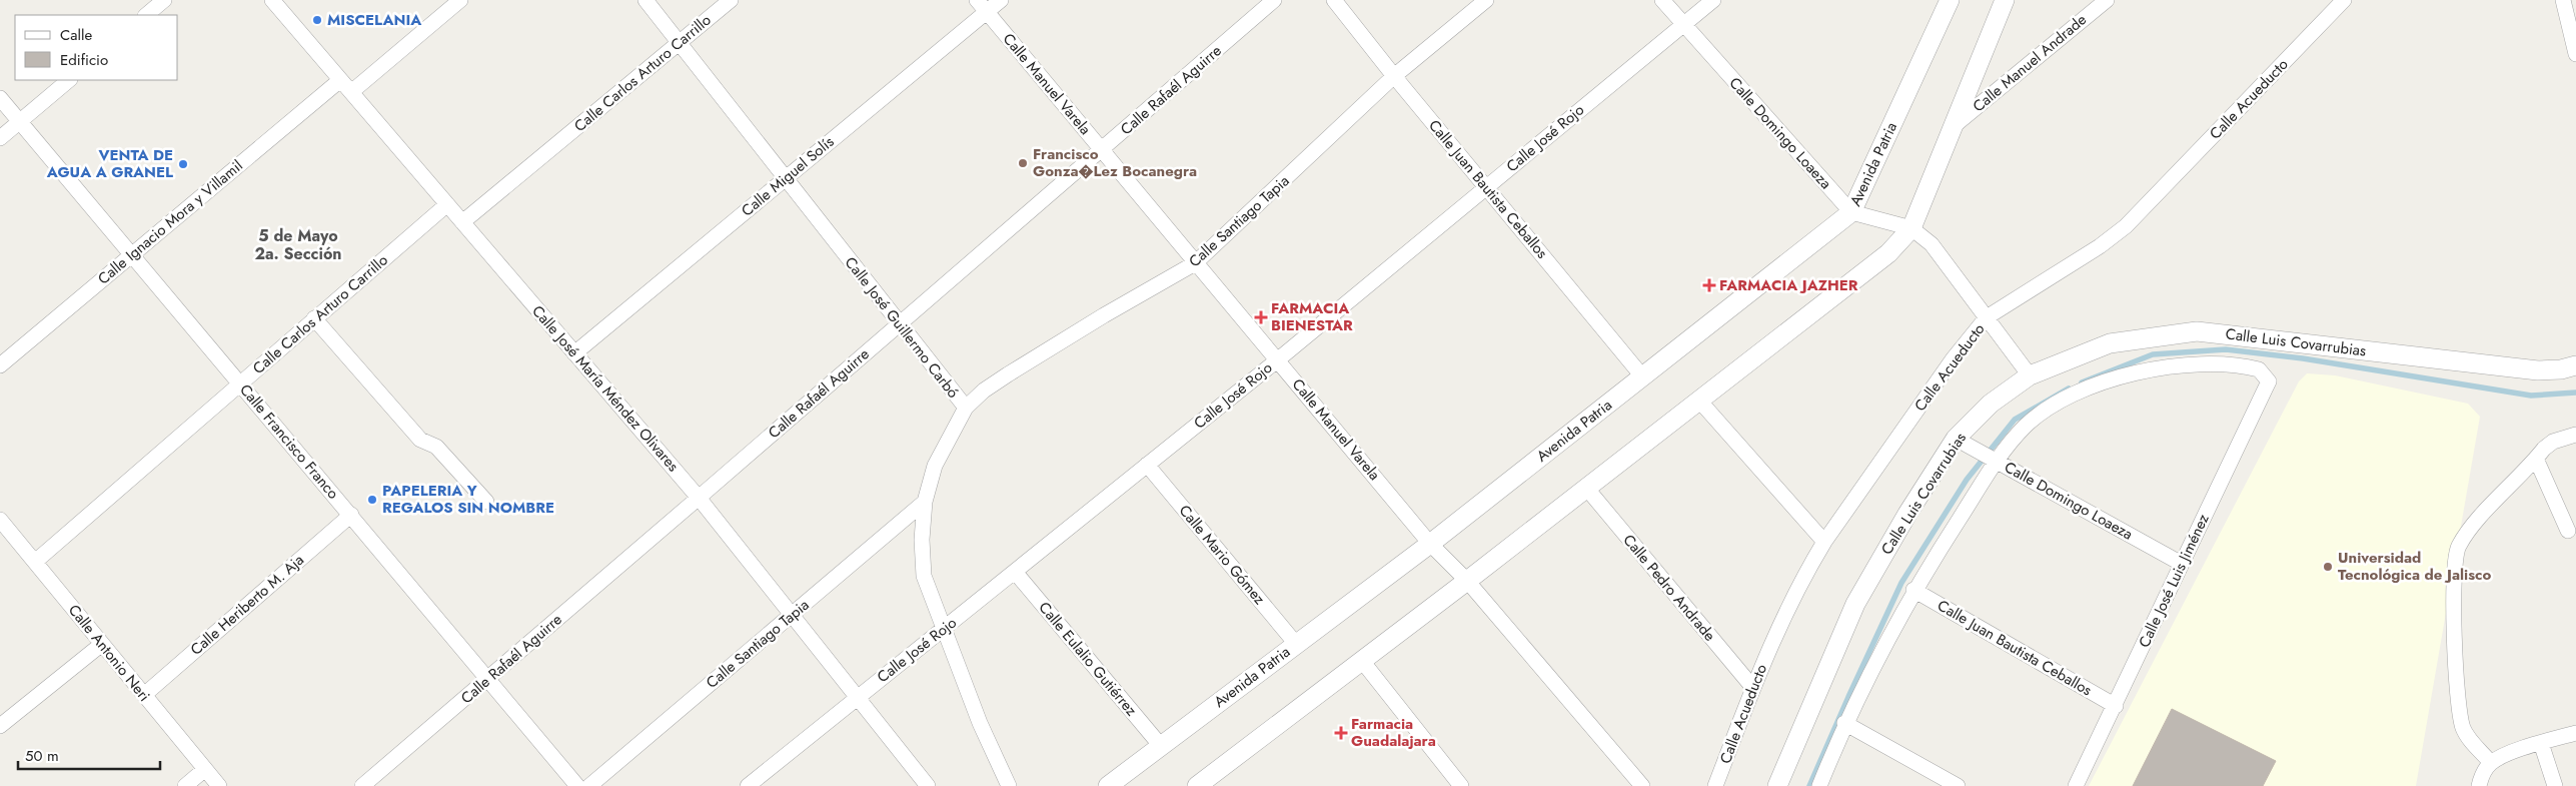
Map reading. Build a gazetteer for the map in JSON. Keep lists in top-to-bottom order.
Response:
{
  "streets": {
    "street": [
      "Calle Manuel Andrade",
      "Calle Carlos Arturo Carrillo",
      "Calle Manuel Varela",
      "Calle Rafaél Aguirre",
      "Calle Acueducto",
      "Calle Domingo Loaeza",
      "Calle José Rojo",
      "Avenida Patria",
      "Calle Miguel Solís",
      "Calle Juan Bautista Ceballos",
      "Calle Santiago Tapia",
      "Calle Ignacio Mora y Villamil",
      "Calle José Guillermo Carbó",
      "Calle Luis Covarrubias",
      "Calle José María Méndez Olivares",
      "Calle Francisco Franco",
      "Calle Mario Gómez",
      "Calle José Luis Jiménez",
      "Calle Pedro Andrade",
      "Calle Heriberto M. Aja",
      "Calle Antonio Neri",
      "Calle Eulalio Gutiérrez"
    ]
  },
  "crossings": [
    ["Calle Carlos Arturo Carrillo", "Calle José Guillermo Carbó"],
    ["Calle Carlos Arturo Carrillo", "Calle José María Méndez Olivares"],
    ["Calle Carlos Arturo Carrillo", "Calle Francisco Franco"],
    ["Calle Carlos Arturo Carrillo", "Calle Antonio Neri"],
    ["Calle Manuel Varela", "Calle Rafaél Aguirre"],
    ["Calle Manuel Varela", "Calle José Rojo"],
    ["Calle Manuel Varela", "Avenida Patria"],
    ["Calle Manuel Varela", "Calle Miguel Solís"],
    ["Calle Manuel Varela", "Calle Santiago Tapia"],
    ["Calle Rafaél Aguirre", "Calle José Guillermo Carbó"],
    ["Calle Rafaél Aguirre", "Calle José María Méndez Olivares"],
    ["Calle Rafaél Aguirre", "Calle Francisco Franco"],
    ["Calle Acueducto", "Calle Pedro Andrade"],
    ["Calle Domingo Loaeza", "Calle José Rojo"],
    ["Calle Domingo Loaeza", "Avenida Patria"],
    ["Calle Domingo Loaeza", "Calle Luis Covarrubias"],
    ["Calle Domingo Loaeza", "Calle José Luis Jiménez"],
    ["Calle José Rojo", "Calle Juan Bautista Ceballos"],
    ["Calle José Rojo", "Calle José Guillermo Carbó"],
    ["Calle José Rojo", "Calle José María Méndez Olivares"],
    ["Calle José Rojo", "Calle Mario Gómez"],
    ["Calle José Rojo", "Calle Eulalio Gutiérrez"],
    ["Avenida Patria", "Calle Juan Bautista Ceballos"],
    ["Avenida Patria", "Calle Mario Gómez"],
    ["Avenida Patria", "Calle Eulalio Gutiérrez"],
    ["Calle Miguel Solís", "Calle José Guillermo Carbó"],
    ["Calle Miguel Solís", "Calle José María Méndez Olivares"],
    ["Calle Juan Bautista Ceballos", "Calle Santiago Tapia"],
    ["Calle Juan Bautista Ceballos", "Calle José Luis Jiménez"],
    ["Calle Santiago Tapia", "Calle José Guillermo Carbó"],
    ["Calle Santiago Tapia", "Calle José María Méndez Olivares"],
    ["Calle Ignacio Mora y Villamil", "Calle José María Méndez Olivares"],
    ["Calle Ignacio Mora y Villamil", "Calle Francisco Franco"],
    ["Calle Francisco Franco", "Calle Heriberto M. Aja"],
    ["Calle Heriberto M. Aja", "Calle Antonio Neri"]
  ],
  "districts": ["5 de Mayo 2a. Sección"],
  "places": {
    "other": [
      "MISCELANIA",
      "Francisco Gonza�Lez Bocanegra",
      "VENTA DE AGUA A GRANEL",
      "PAPELERIA Y REGALOS SIN NOMBRE",
      "Universidad Tecnológica de Jalisco"
    ],
    "health": ["FARMACIA JAZHER", "FARMACIA BIENESTAR", "Farmacia Guadalajara"]
  },
  "legend": ["Calle", "Edificio"],
  "scale_bar": "50 m"
}
